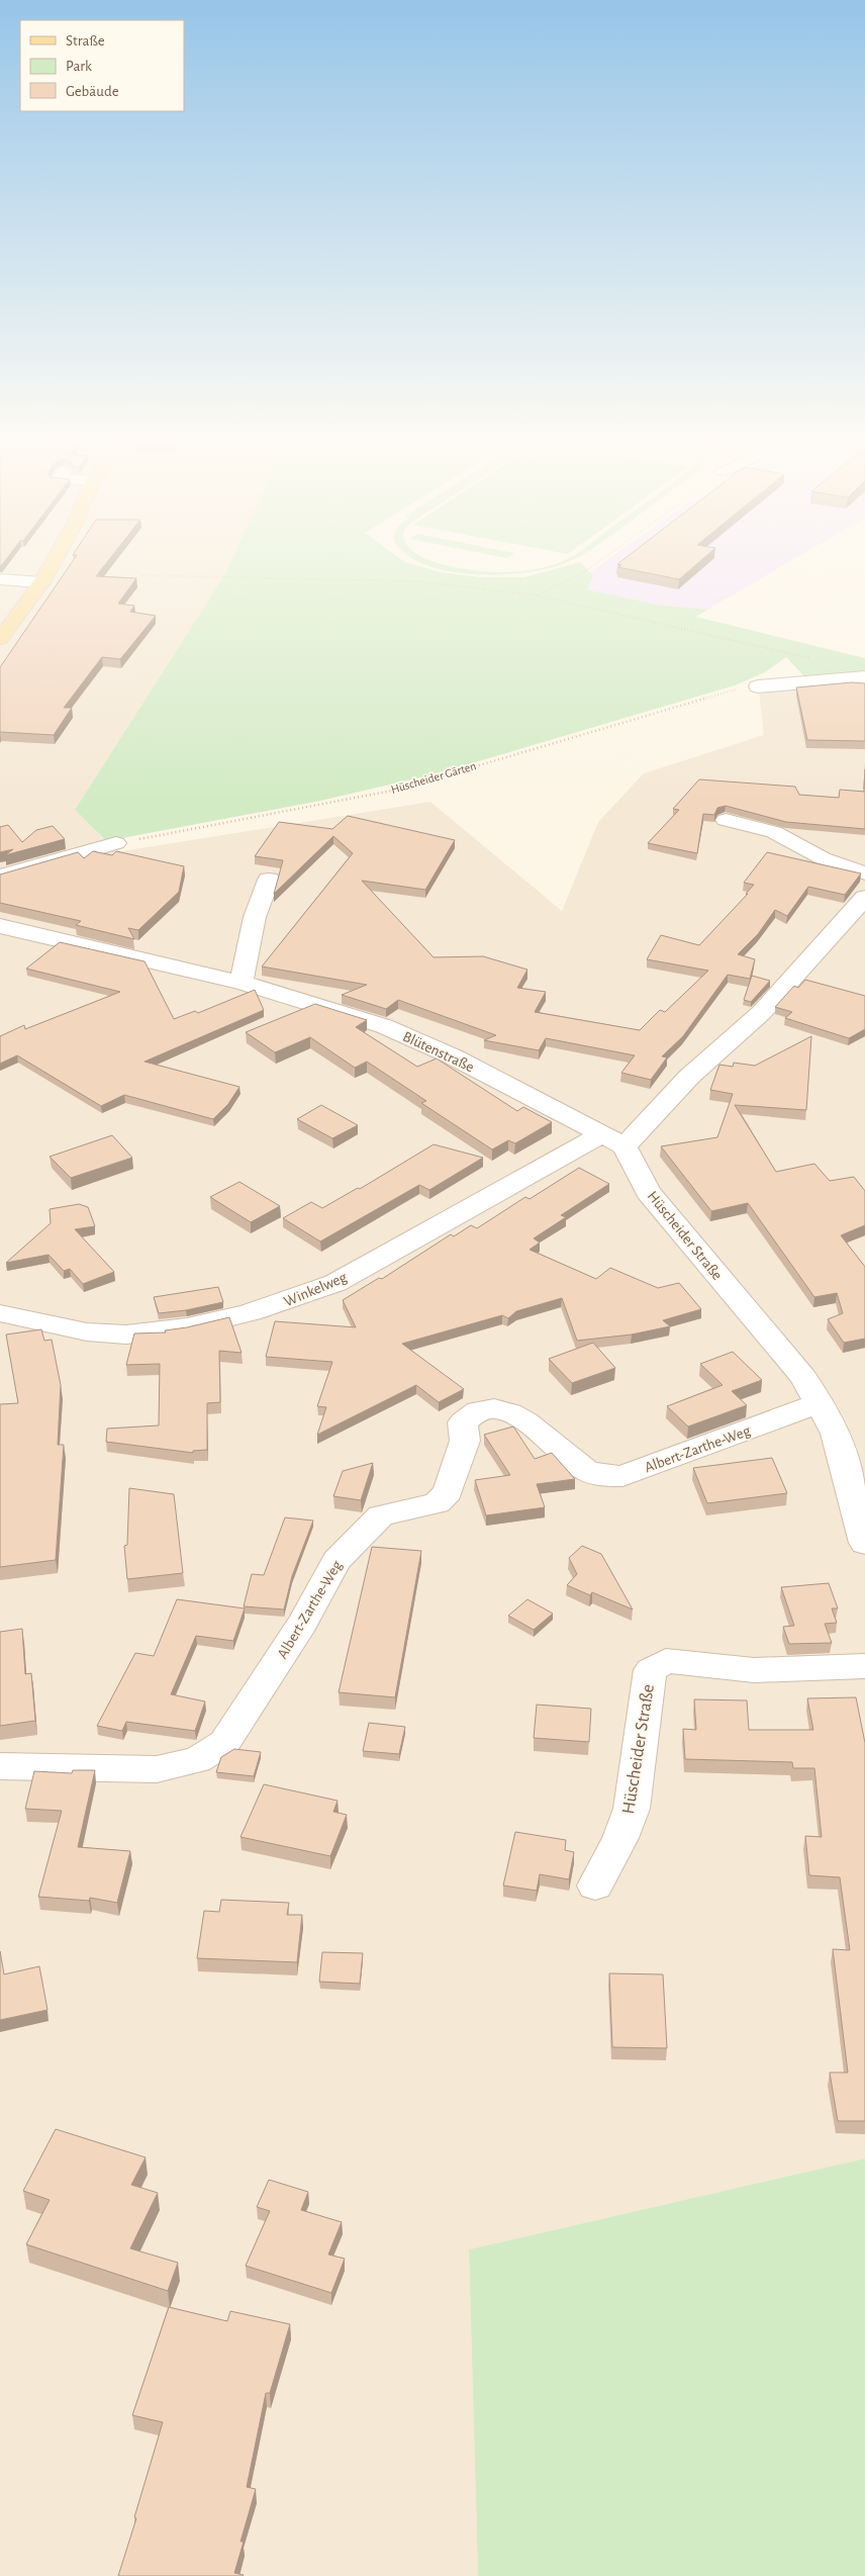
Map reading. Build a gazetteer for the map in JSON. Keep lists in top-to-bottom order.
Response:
{
  "streets": {
    "street": [
      "Blütenstraße",
      "Hüscheider Straße",
      "Winkelweg",
      "Albert-Zarthe-Weg"
    ],
    "path": ["Hüscheider Gärten"]
  },
  "crossings": [
    ["Blütenstraße", "Hüscheider Straße"],
    ["Blütenstraße", "Winkelweg"],
    ["Hüscheider Straße", "Winkelweg"],
    ["Hüscheider Straße", "Albert-Zarthe-Weg"]
  ],
  "legend": ["Straße", "Park", "Gebäude"]
}
